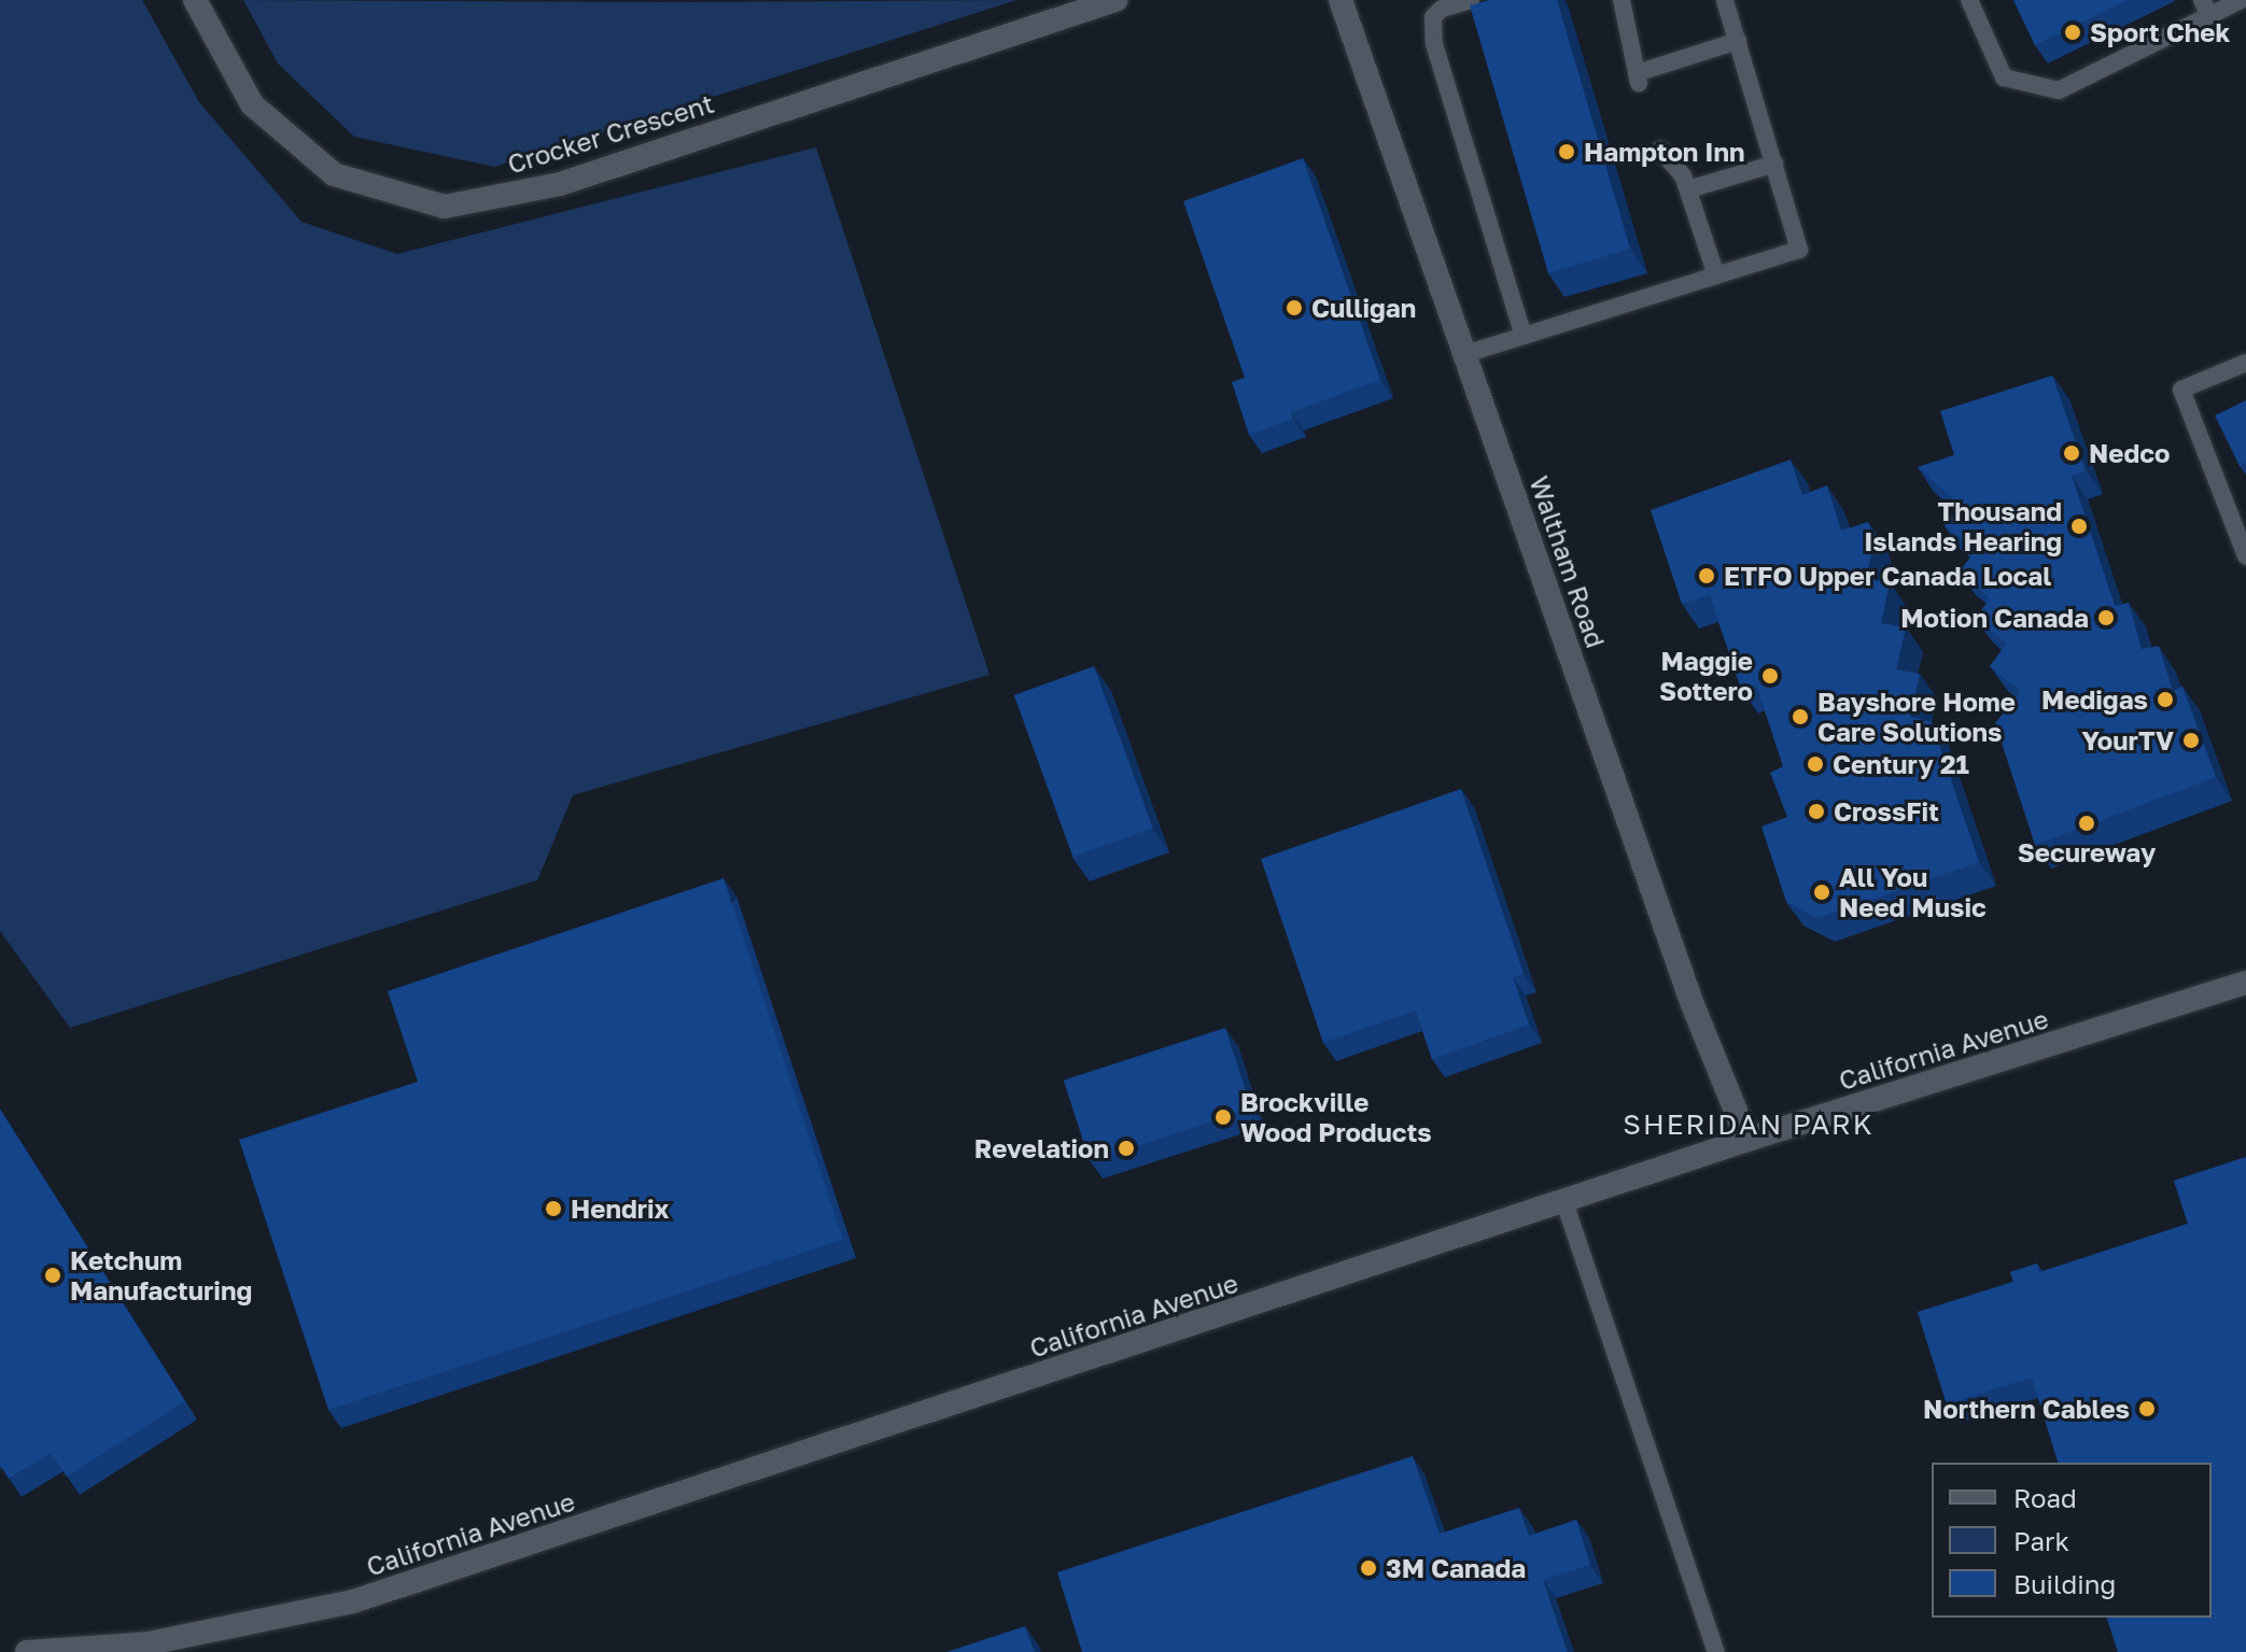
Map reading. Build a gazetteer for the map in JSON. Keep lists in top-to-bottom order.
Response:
{
  "streets": {
    "street": ["Crocker Crescent", "Waltham Road", "California Avenue"]
  },
  "crossings": [
    ["Waltham Road", "California Avenue"]
  ],
  "districts": ["SHERIDAN PARK"],
  "places": [
    "Sport Chek",
    "Hampton Inn",
    "Culligan",
    "Nedco",
    "Thousand Islands Hearing",
    "ETFO Upper Canada Local",
    "Motion Canada",
    "Maggie Sottero",
    "Medigas",
    "Bayshore Home Care Solutions",
    "YourTV",
    "Century 21",
    "CrossFit",
    "Secureway",
    "All You Need Music",
    "Brockville Wood Products",
    "Revelation",
    "Hendrix",
    "Ketchum Manufacturing",
    "Northern Cables",
    "3M Canada"
  ],
  "legend": ["Road", "Park", "Building"]
}
